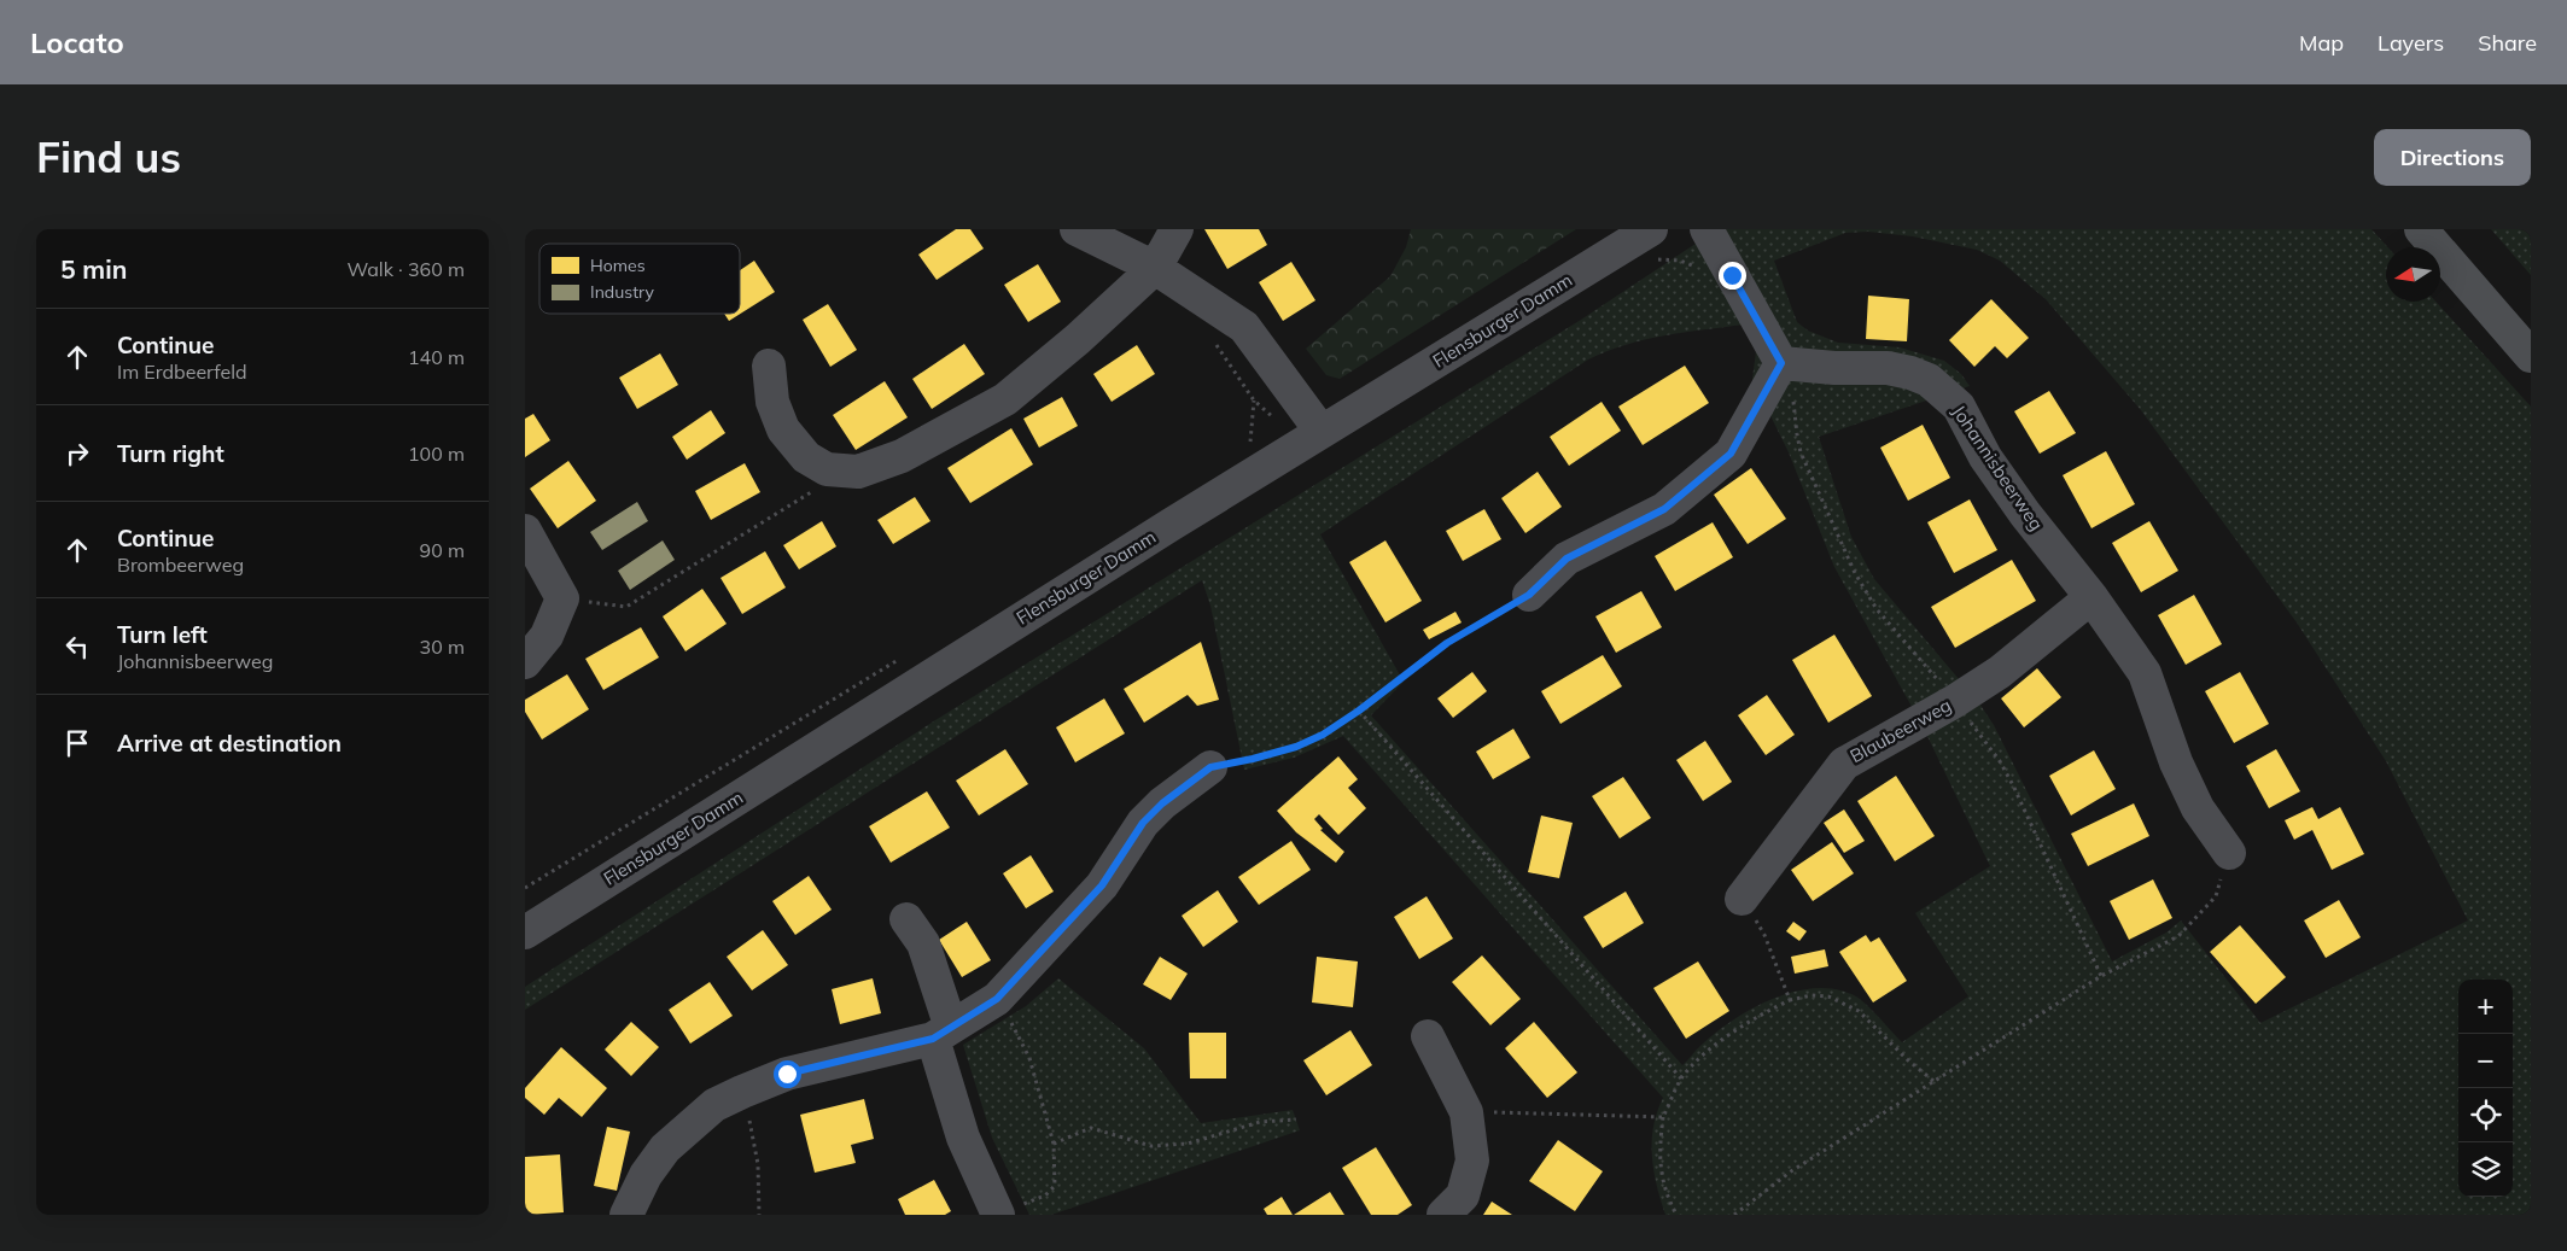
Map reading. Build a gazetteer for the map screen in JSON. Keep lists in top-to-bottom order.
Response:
{
  "streets": {
    "street": ["Flensburger Damm", "Johannisbeerweg", "Blaubeerweg"]
  },
  "crossings": [
    ["Johannisbeerweg", "Blaubeerweg"]
  ],
  "legend": ["Homes", "Industry"],
  "north": "left",
  "page": {
    "header": "Locato",
    "nav": ["Map", "Layers", "Share"],
    "buttons": "Directions",
    "title": "Find us",
    "heading": ["5 min", "Walk · 360 m"],
    "list": [
      ["Continue", "Im Erdbeerfeld", "140 m"],
      ["Turn right", "100 m"],
      ["Continue", "Brombeerweg", "90 m"],
      ["Turn left", "Johannisbeerweg", "30 m"],
      "Arrive at destination"
    ],
    "map_buttons": ["+", "−"]
  }
}
